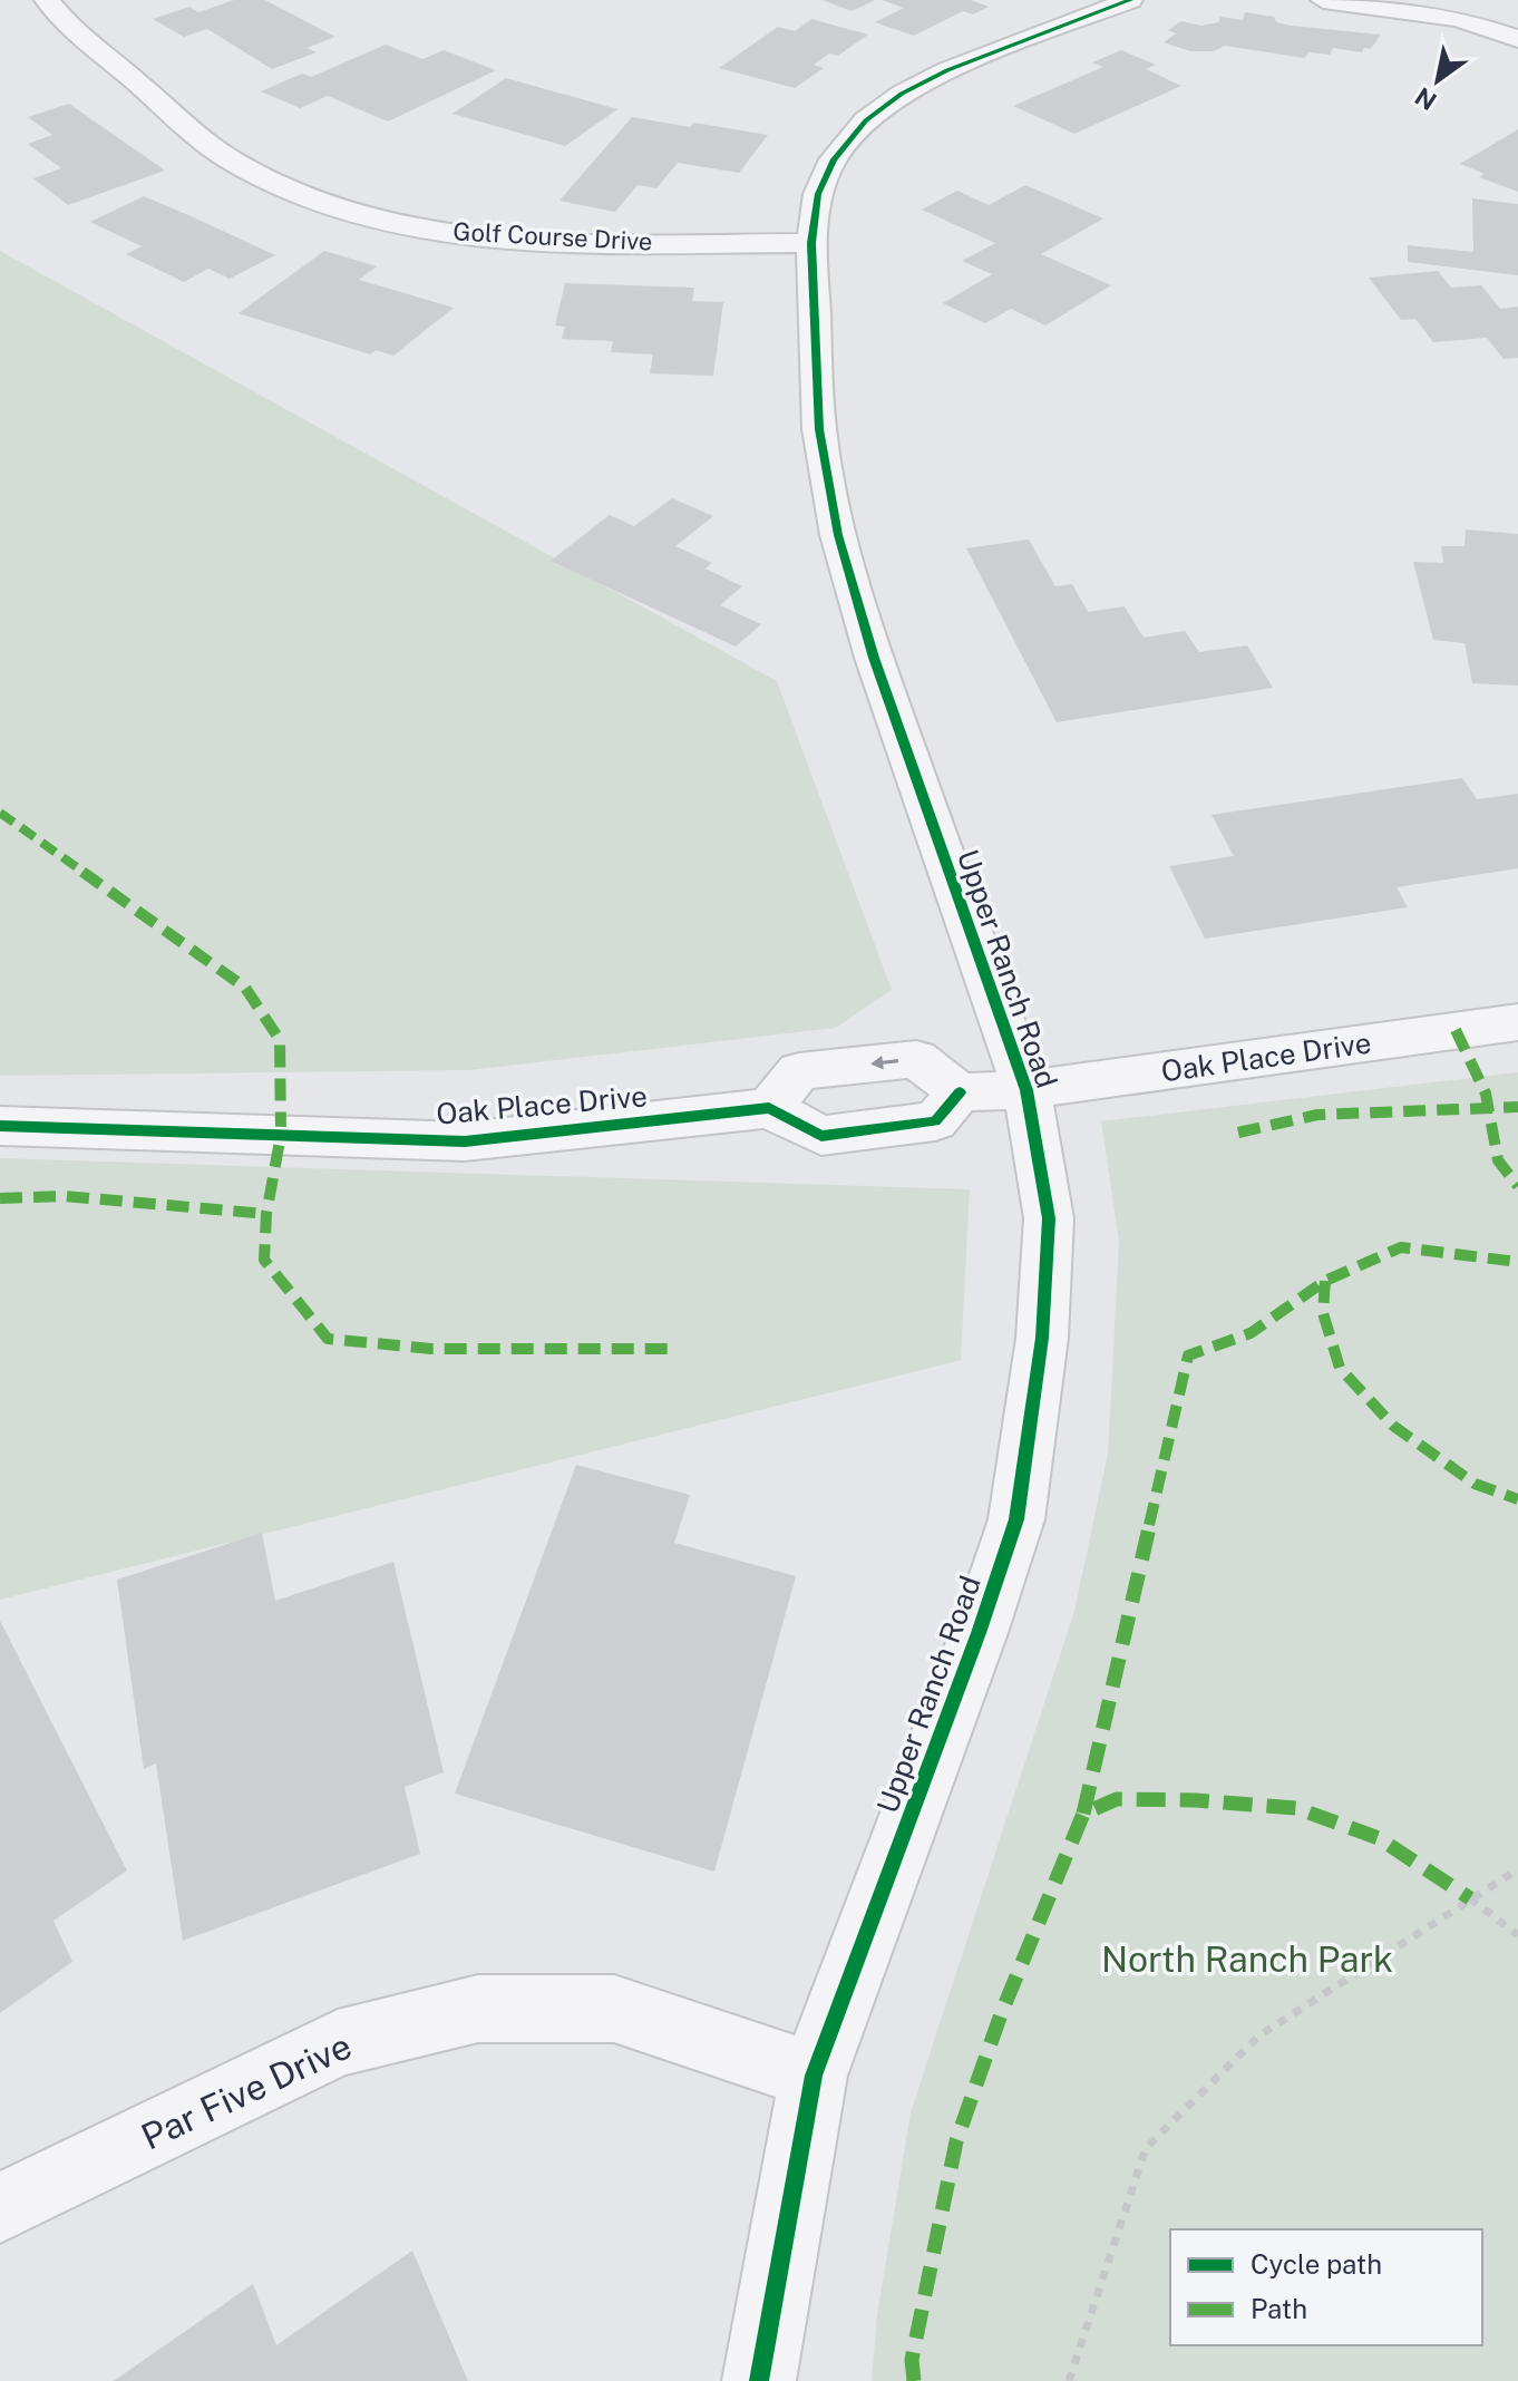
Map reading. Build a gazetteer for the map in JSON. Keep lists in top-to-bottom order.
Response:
{
  "streets": {
    "street": [
      "Golf Course Drive",
      "Upper Ranch Road",
      "Oak Place Drive",
      "Par Five Drive"
    ]
  },
  "crossings": [
    ["Golf Course Drive", "Upper Ranch Road"],
    ["Upper Ranch Road", "Oak Place Drive"],
    ["Upper Ranch Road", "Par Five Drive"]
  ],
  "parks": ["North Ranch Park"],
  "legend": ["Cycle path", "Path"],
  "north": "bottom left"
}
